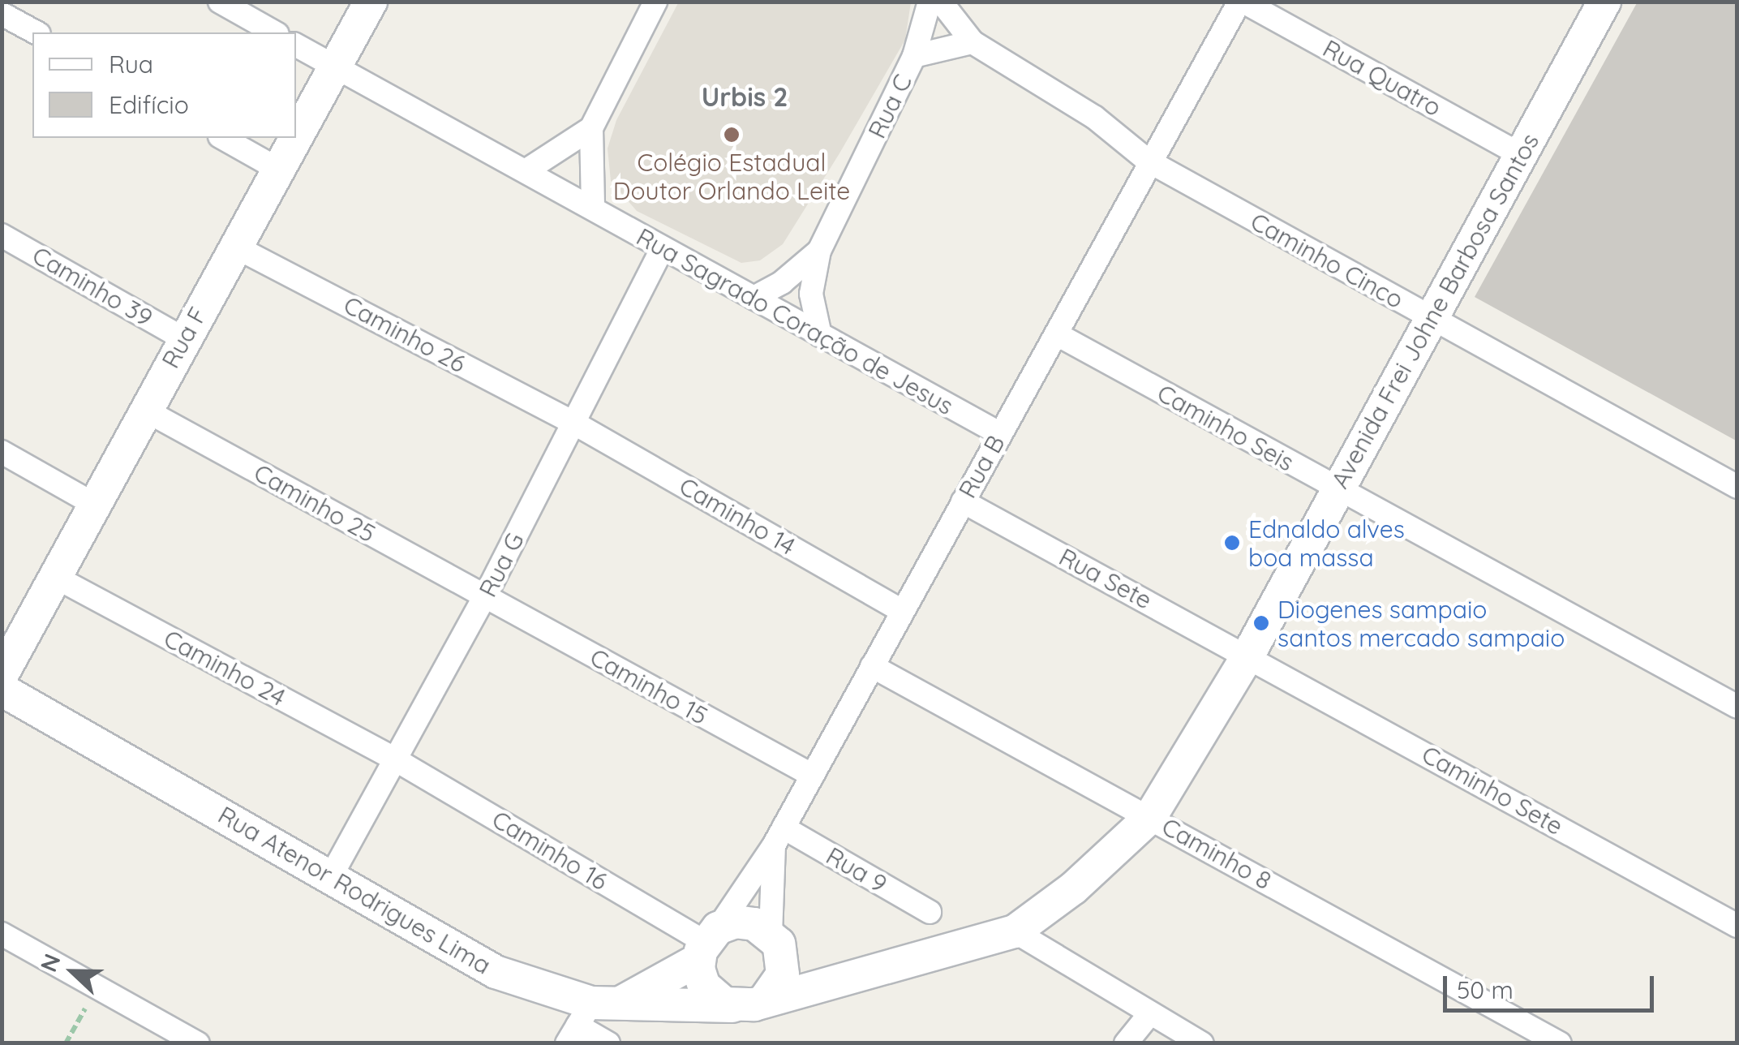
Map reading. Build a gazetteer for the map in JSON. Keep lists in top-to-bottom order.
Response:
{
  "streets": {
    "street": [
      "Rua Quatro",
      "Rua C",
      "Caminho Cinco",
      "Caminho 39",
      "Avenida Frei Johne Barbosa Santos",
      "Rua Sagrado Coração de Jesus",
      "Caminho 26",
      "Rua F",
      "Caminho Seis",
      "Rua B",
      "Caminho 25",
      "Caminho 14",
      "Rua G",
      "Rua Sete",
      "Caminho 24",
      "Caminho 15",
      "Caminho Sete",
      "Caminho 16",
      "Caminho 8",
      "Rua 9",
      "Rua Atenor Rodrigues Lima"
    ]
  },
  "crossings": [
    ["Rua Quatro", "Avenida Frei Johne Barbosa Santos"],
    ["Rua Quatro", "Rua B"],
    ["Rua C", "Rua Sagrado Coração de Jesus"],
    ["Caminho Cinco", "Avenida Frei Johne Barbosa Santos"],
    ["Caminho Cinco", "Rua B"],
    ["Caminho 39", "Rua F"],
    ["Avenida Frei Johne Barbosa Santos", "Caminho Seis"],
    ["Avenida Frei Johne Barbosa Santos", "Rua B"],
    ["Avenida Frei Johne Barbosa Santos", "Rua Sete"],
    ["Avenida Frei Johne Barbosa Santos", "Caminho Sete"],
    ["Avenida Frei Johne Barbosa Santos", "Caminho 16"],
    ["Avenida Frei Johne Barbosa Santos", "Caminho 8"],
    ["Avenida Frei Johne Barbosa Santos", "Rua Atenor Rodrigues Lima"],
    ["Rua Sagrado Coração de Jesus", "Rua F"],
    ["Rua Sagrado Coração de Jesus", "Rua B"],
    ["Rua Sagrado Coração de Jesus", "Rua G"],
    ["Caminho 26", "Rua F"],
    ["Caminho 26", "Caminho 14"],
    ["Caminho 26", "Rua G"],
    ["Rua F", "Caminho 25"],
    ["Rua F", "Caminho 24"],
    ["Caminho Seis", "Rua B"],
    ["Rua B", "Caminho 14"],
    ["Rua B", "Rua Sete"],
    ["Rua B", "Caminho 15"],
    ["Rua B", "Caminho 16"],
    ["Rua B", "Caminho 8"],
    ["Rua B", "Rua 9"],
    ["Rua B", "Rua Atenor Rodrigues Lima"],
    ["Caminho 25", "Rua G"],
    ["Caminho 25", "Caminho 15"],
    ["Caminho 14", "Rua G"],
    ["Rua G", "Caminho 24"],
    ["Rua G", "Caminho 15"],
    ["Rua G", "Caminho 16"],
    ["Rua G", "Rua Atenor Rodrigues Lima"],
    ["Rua Sete", "Caminho Sete"],
    ["Caminho 24", "Caminho 16"],
    ["Caminho 16", "Rua Atenor Rodrigues Lima"]
  ],
  "districts": ["Urbis 2"],
  "places": ["Colégio Estadual Doutor Orlando Leite", "Ednaldo alves boa massa", "Diogenes sampaio santos mercado sampaio"],
  "legend": ["Rua", "Edifício"],
  "scale_bar": "50 m",
  "north": "left"
}
